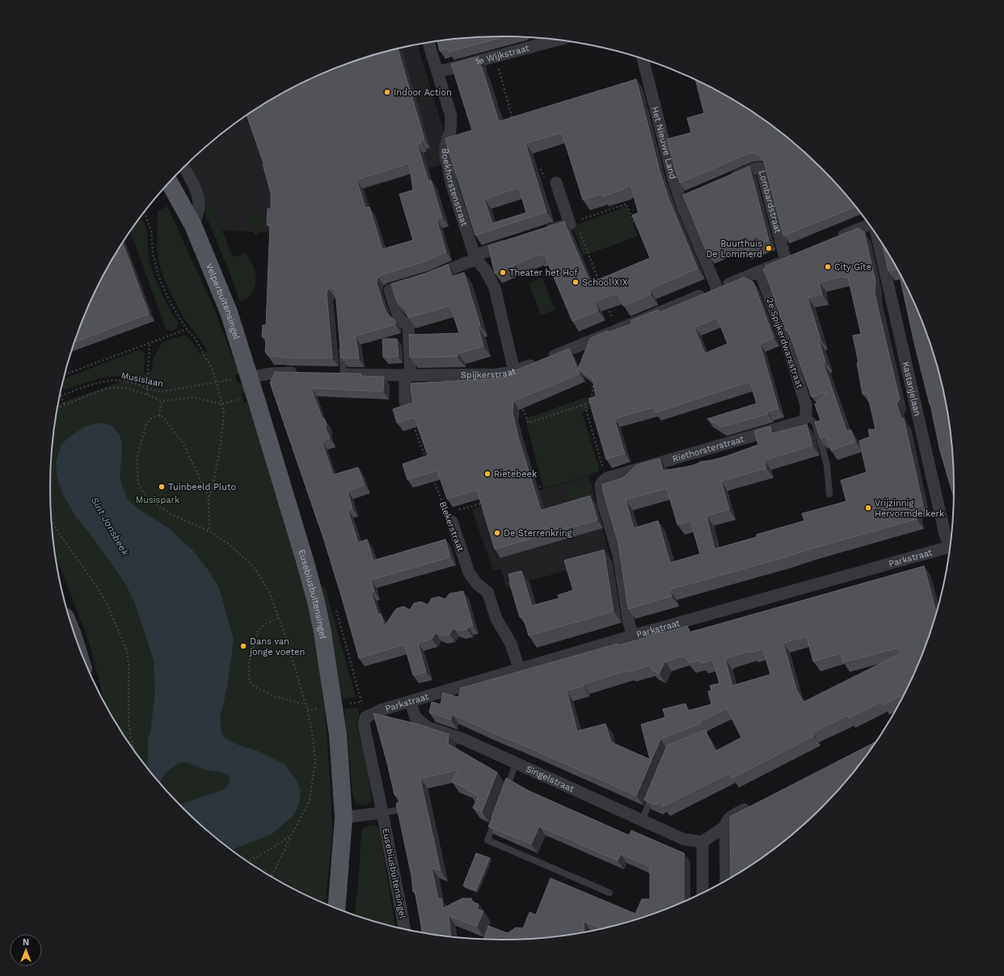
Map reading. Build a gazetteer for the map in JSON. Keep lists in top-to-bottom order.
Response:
{
  "streets": {
    "main road": ["Velperbuitensingel", "Eusebiusbuitensingel"],
    "street": [
      "1e Wijkstraat",
      "Het Nieuwe Land",
      "Boekhorstenstraat",
      "Lombardstraat",
      "2e Spijkerdwarsstraat",
      "Spijkerstraat",
      "Kastanjelaan",
      "Riethorsterstraat",
      "Blekerstraat",
      "Parkstraat",
      "Singelstraat"
    ],
    "path": ["Musislaan"]
  },
  "crossings": [
    ["1e Wijkstraat", "Boekhorstenstraat"],
    ["Boekhorstenstraat", "Spijkerstraat"],
    ["Lombardstraat", "Spijkerstraat"],
    ["Velperbuitensingel", "Musislaan"],
    ["Velperbuitensingel", "Eusebiusbuitensingel"],
    ["2e Spijkerdwarsstraat", "Spijkerstraat"],
    ["2e Spijkerdwarsstraat", "Riethorsterstraat"],
    ["Musislaan", "Eusebiusbuitensingel"],
    ["Blekerstraat", "Parkstraat"],
    ["Parkstraat", "Eusebiusbuitensingel"],
    ["Parkstraat", "Singelstraat"]
  ],
  "water": ["Sint Jansbeek"],
  "parks": ["Musispark"],
  "places": [
    "Indoor Action",
    "Buurthuis De Lommerd",
    "City Gîte",
    "Theater het Hof",
    "School XIX",
    "Rietebeek",
    "Tuinbeeld Pluto",
    "Vrijzinnig Hervormde kerk",
    "De Sterrenkring",
    "Dans van jonge voeten"
  ],
  "north": "top"
}
